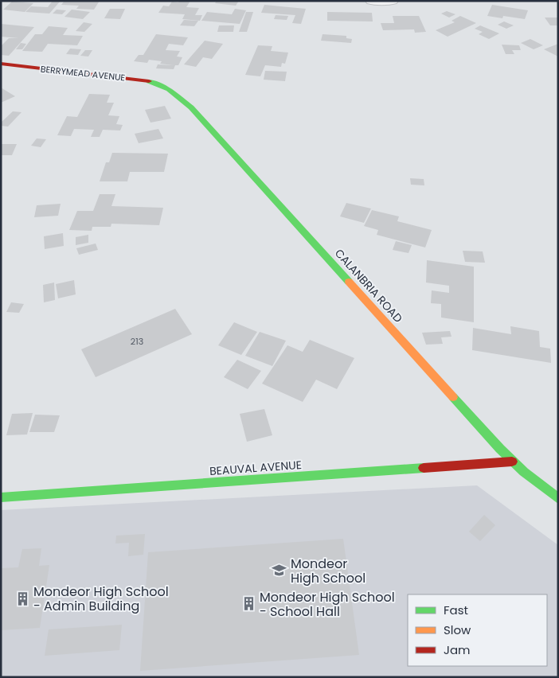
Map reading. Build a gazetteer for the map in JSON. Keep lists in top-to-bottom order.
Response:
{
  "streets": {
    "street": ["BERRYMEAD AVENUE", "CALANBRIA ROAD", "BEAUVAL AVENUE"]
  },
  "crossings": [
    ["BERRYMEAD AVENUE", "CALANBRIA ROAD"],
    ["CALANBRIA ROAD", "BEAUVAL AVENUE"]
  ],
  "places": {
    "school or university": ["Mondeor High School"],
    "building": ["Mondeor High School - Admin Building", "Mondeor High School - School Hall"]
  },
  "house_numbers": ["213"],
  "legend": ["Fast", "Slow", "Jam"]
}
